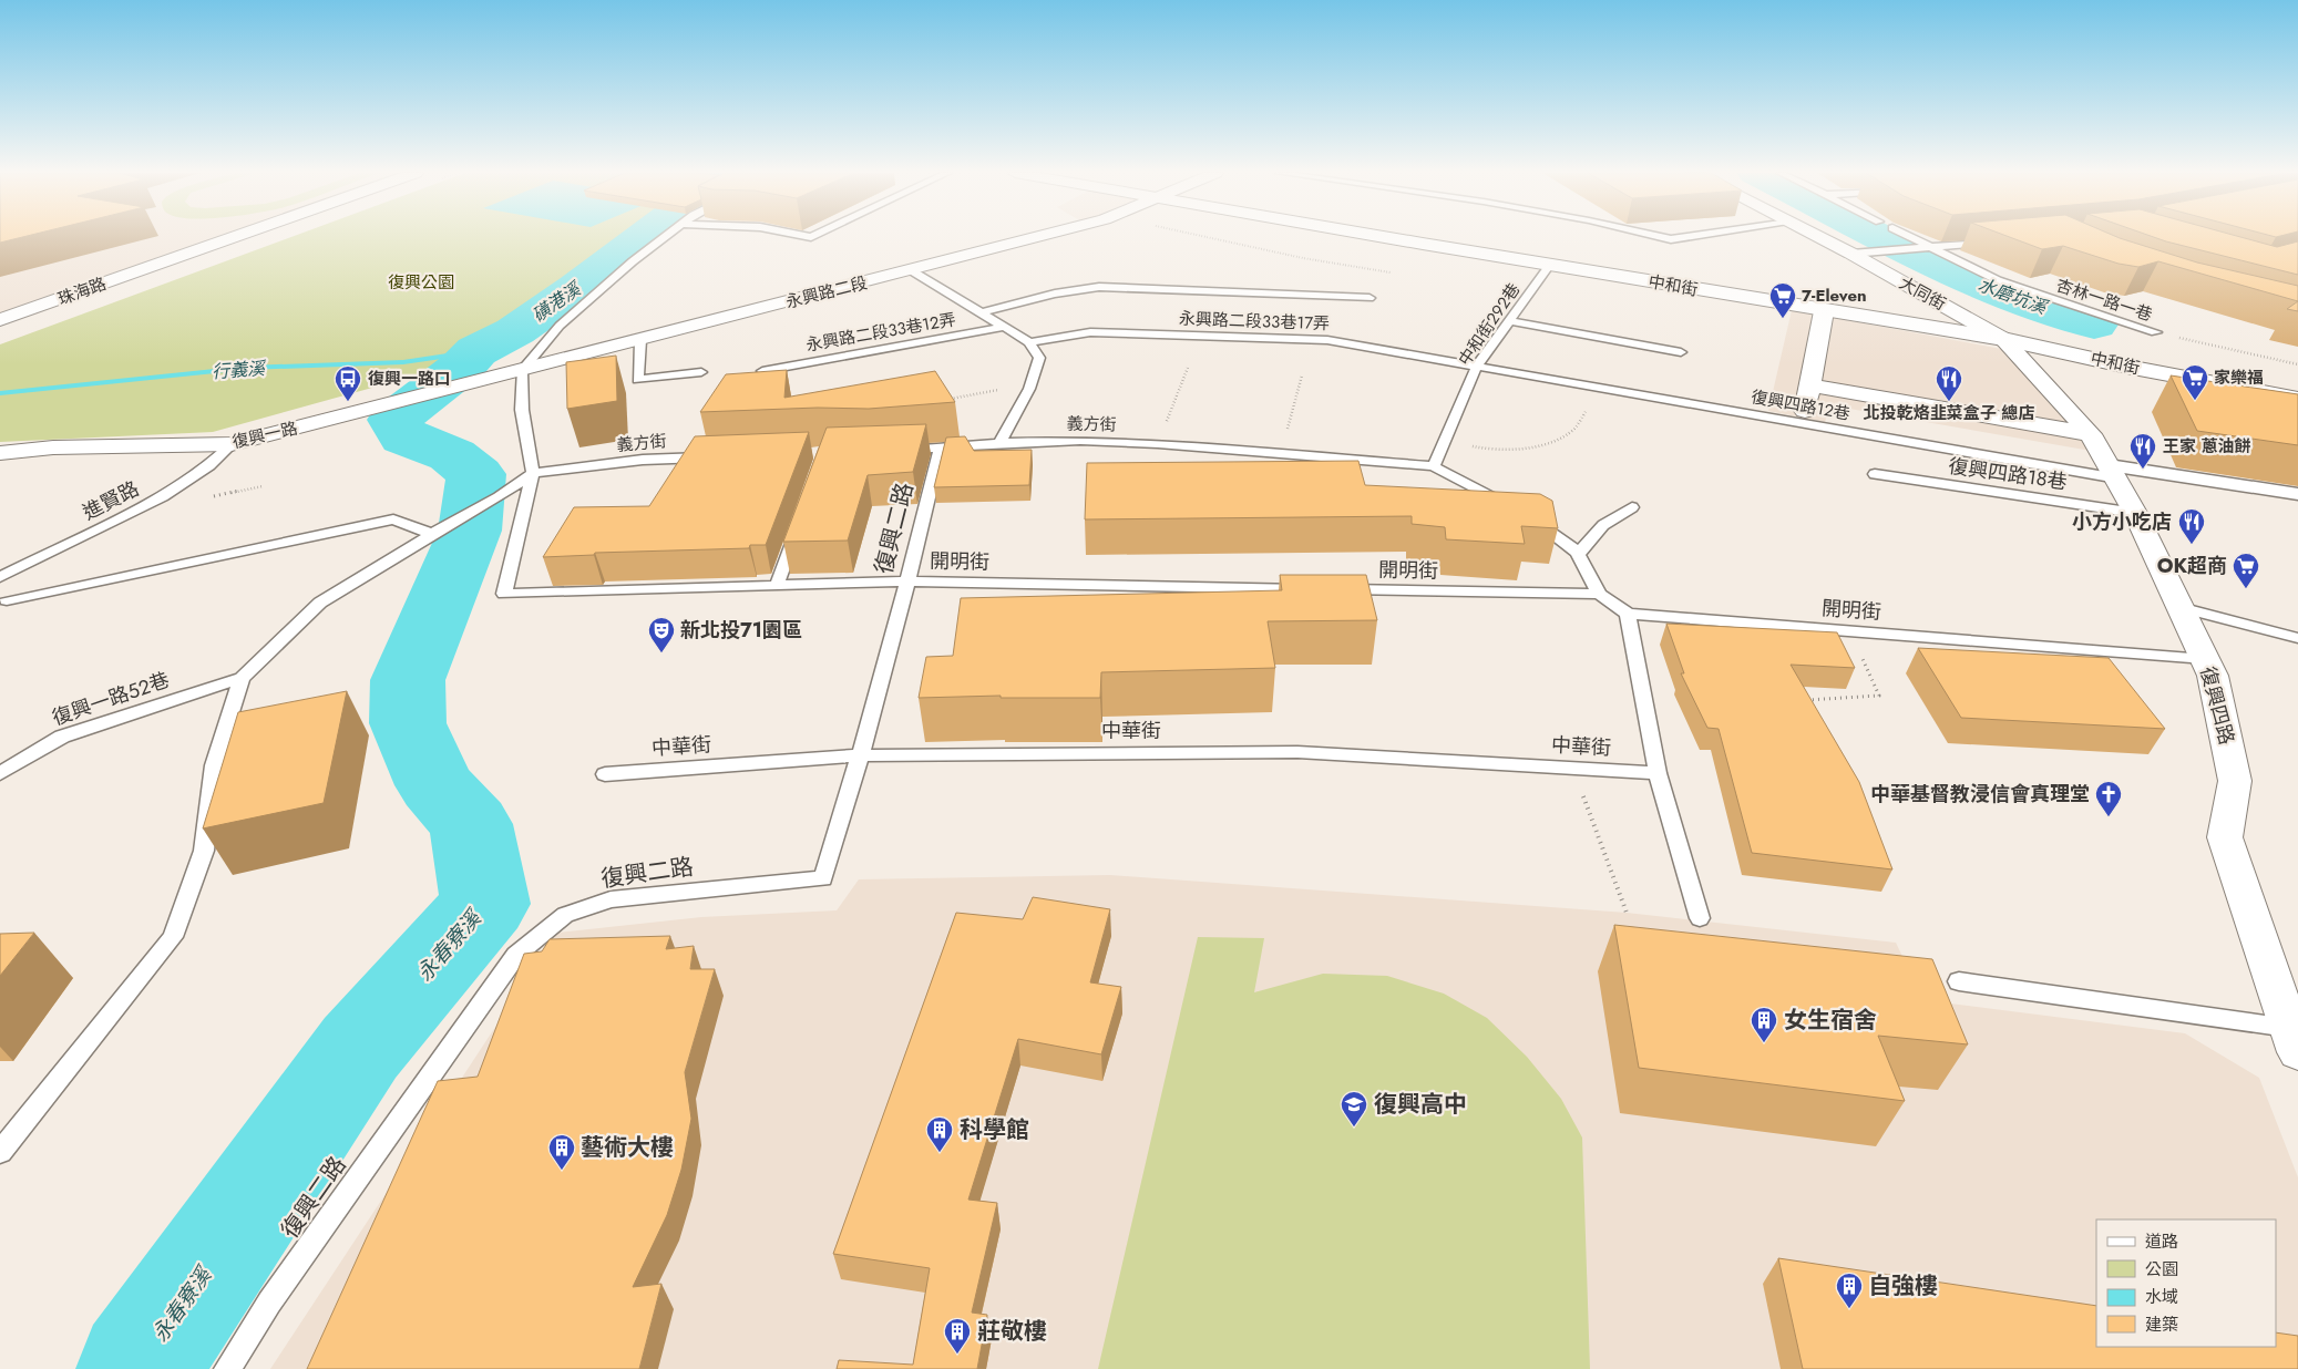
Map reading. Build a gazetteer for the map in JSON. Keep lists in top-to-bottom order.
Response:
{
  "streets": {
    "street": [
      "中和街",
      "珠海路",
      "永興路二段",
      "大同街",
      "復興一路",
      "復興四路"
    ],
    "lane": [
      "杏林一路一巷",
      "永興路二段33巷17弄",
      "中和街292巷",
      "永興路二段33巷12弄",
      "復興四路12巷",
      "義方街",
      "復興四路18巷",
      "進賢路",
      "復興二路",
      "開明街",
      "復興一路52巷",
      "中華街"
    ]
  },
  "crossings": [
    ["中和街", "大同街"],
    ["中和街", "中和街292巷"],
    ["中和街", "復興四路"],
    ["永興路二段", "復興一路"],
    ["大同街", "復興四路"],
    ["永興路二段33巷17弄", "中和街292巷"],
    ["永興路二段33巷17弄", "復興四路12巷"],
    ["中和街292巷", "復興四路12巷"],
    ["中和街292巷", "義方街"],
    ["復興四路12巷", "復興四路"],
    ["義方街", "復興二路"],
    ["義方街", "開明街"],
    ["復興一路", "進賢路"],
    ["復興四路18巷", "復興四路"],
    ["復興二路", "開明街"],
    ["復興二路", "中華街"],
    ["開明街", "復興四路"]
  ],
  "water": [
    "水磨坑溪",
    "磺港溪",
    "行義溪",
    "永春寮溪"
  ],
  "parks": ["復興公園"],
  "places": {
    "supermarket": ["7-Eleven", "家樂福", "OK超商"],
    "bus stop": ["復興一路口"],
    "restaurant": ["北投乾烙韭菜盒子 總店", "王家 蔥油餅", "小方小吃店"],
    "theatre": ["新北投71園區"],
    "church": ["中華基督教浸信會真理堂"],
    "building": [
      "女生宿舍",
      "科學館",
      "藝術大樓",
      "自強樓",
      "莊敬樓"
    ],
    "school or university": ["復興高中"]
  },
  "legend": [
    "道路",
    "公園",
    "水域",
    "建築"
  ]
}
